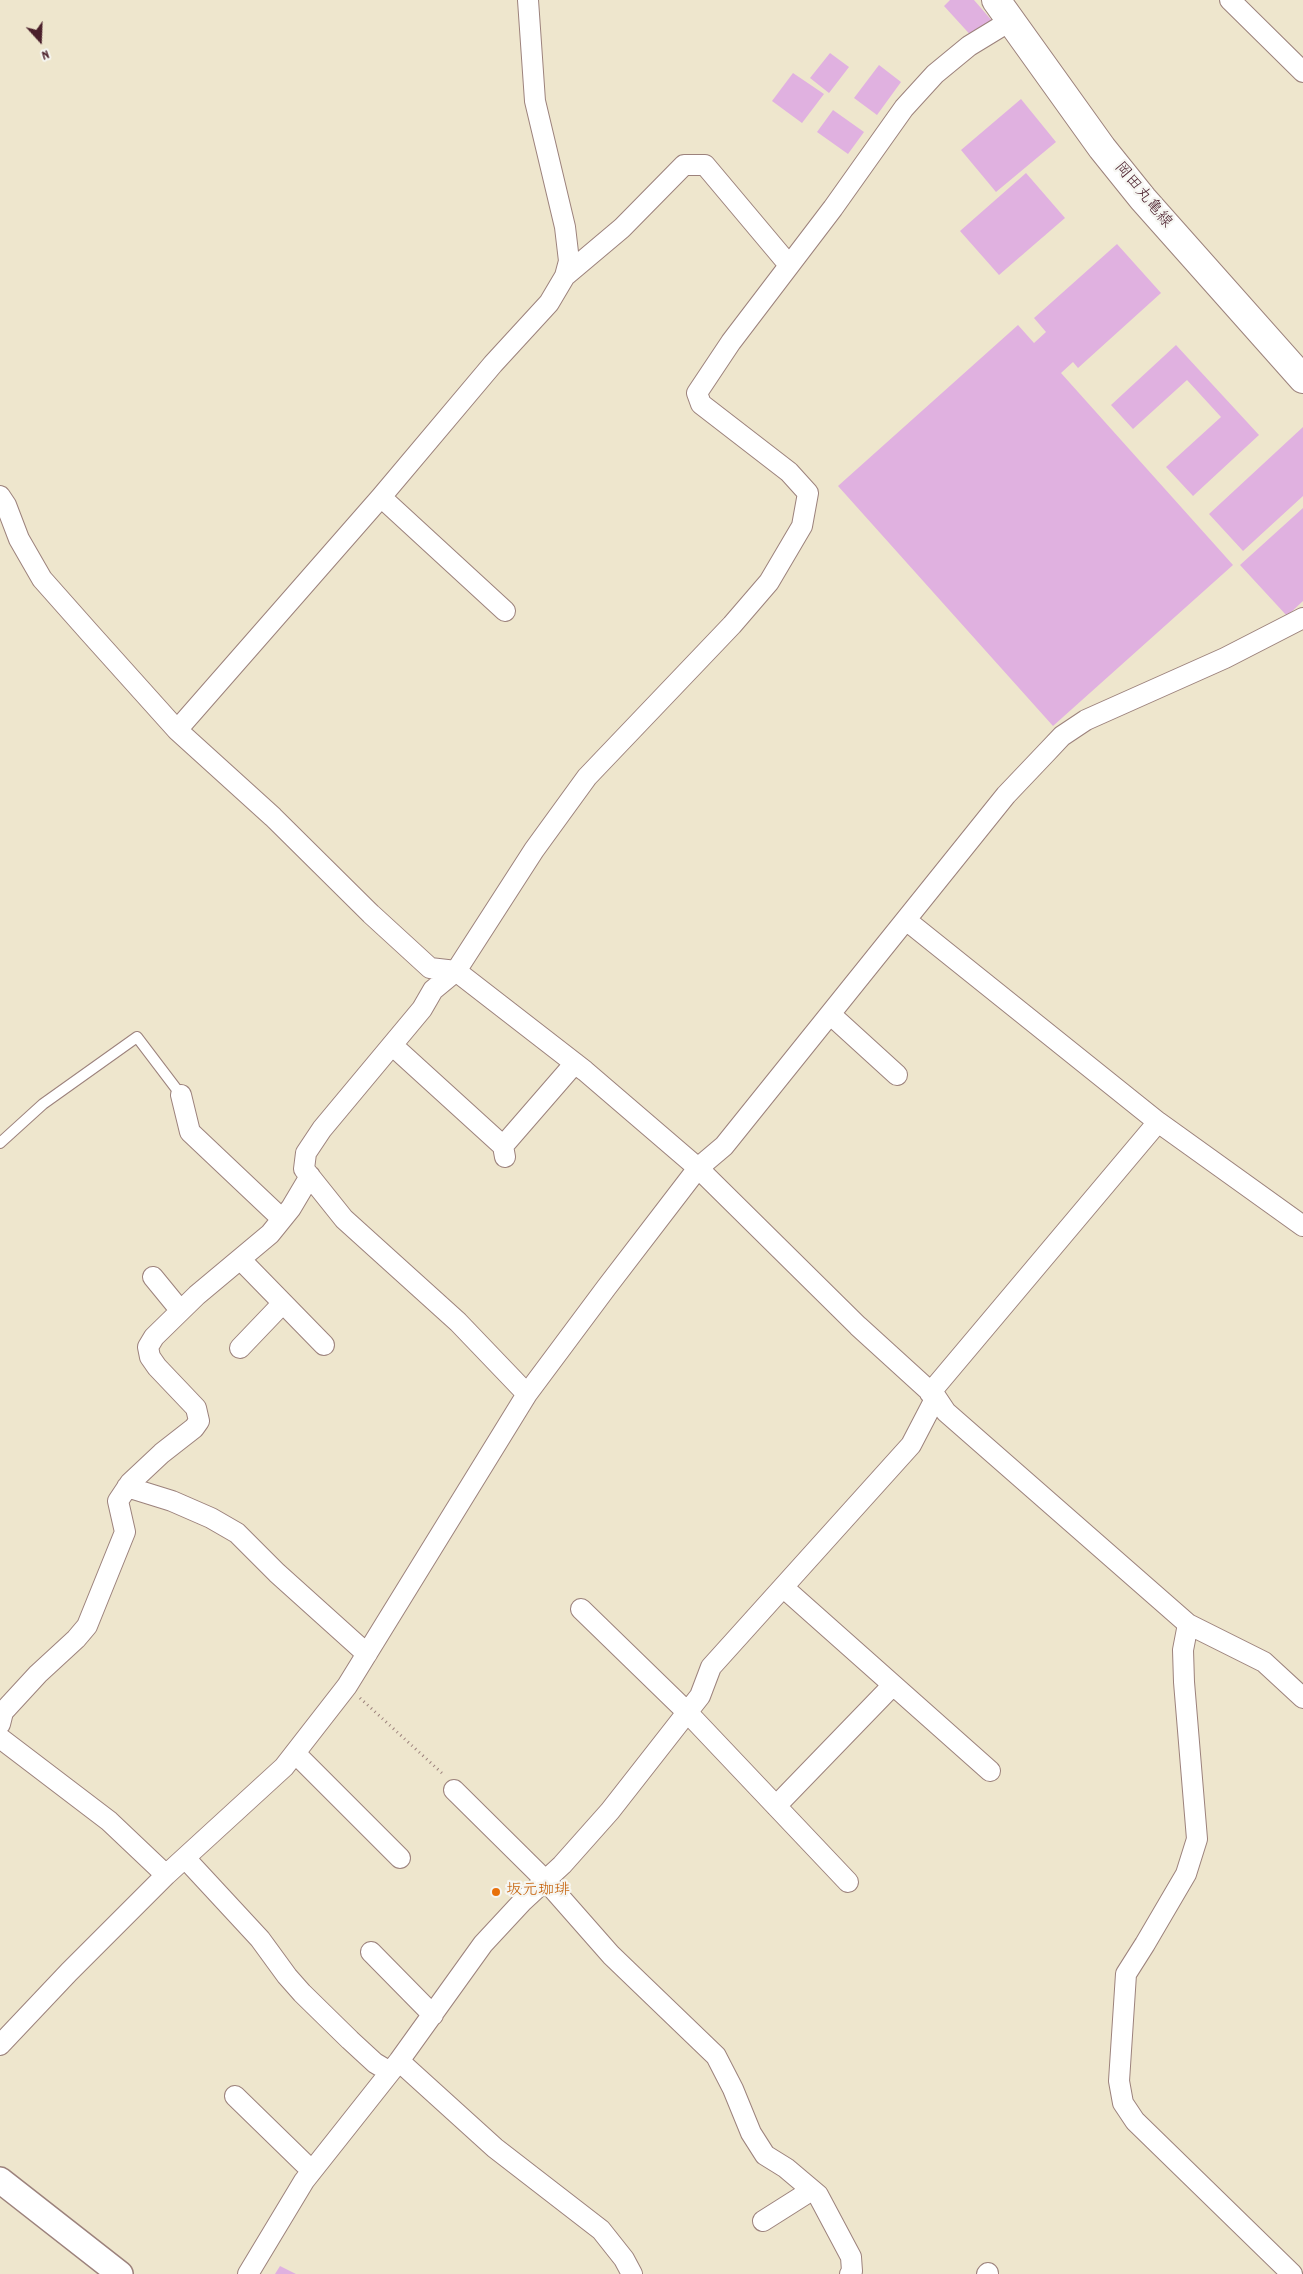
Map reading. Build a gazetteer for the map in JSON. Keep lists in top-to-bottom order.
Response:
{
  "streets": {
    "main road": ["岡田丸亀線"]
  },
  "places": ["坂元珈琲"],
  "north": "bottom"
}
